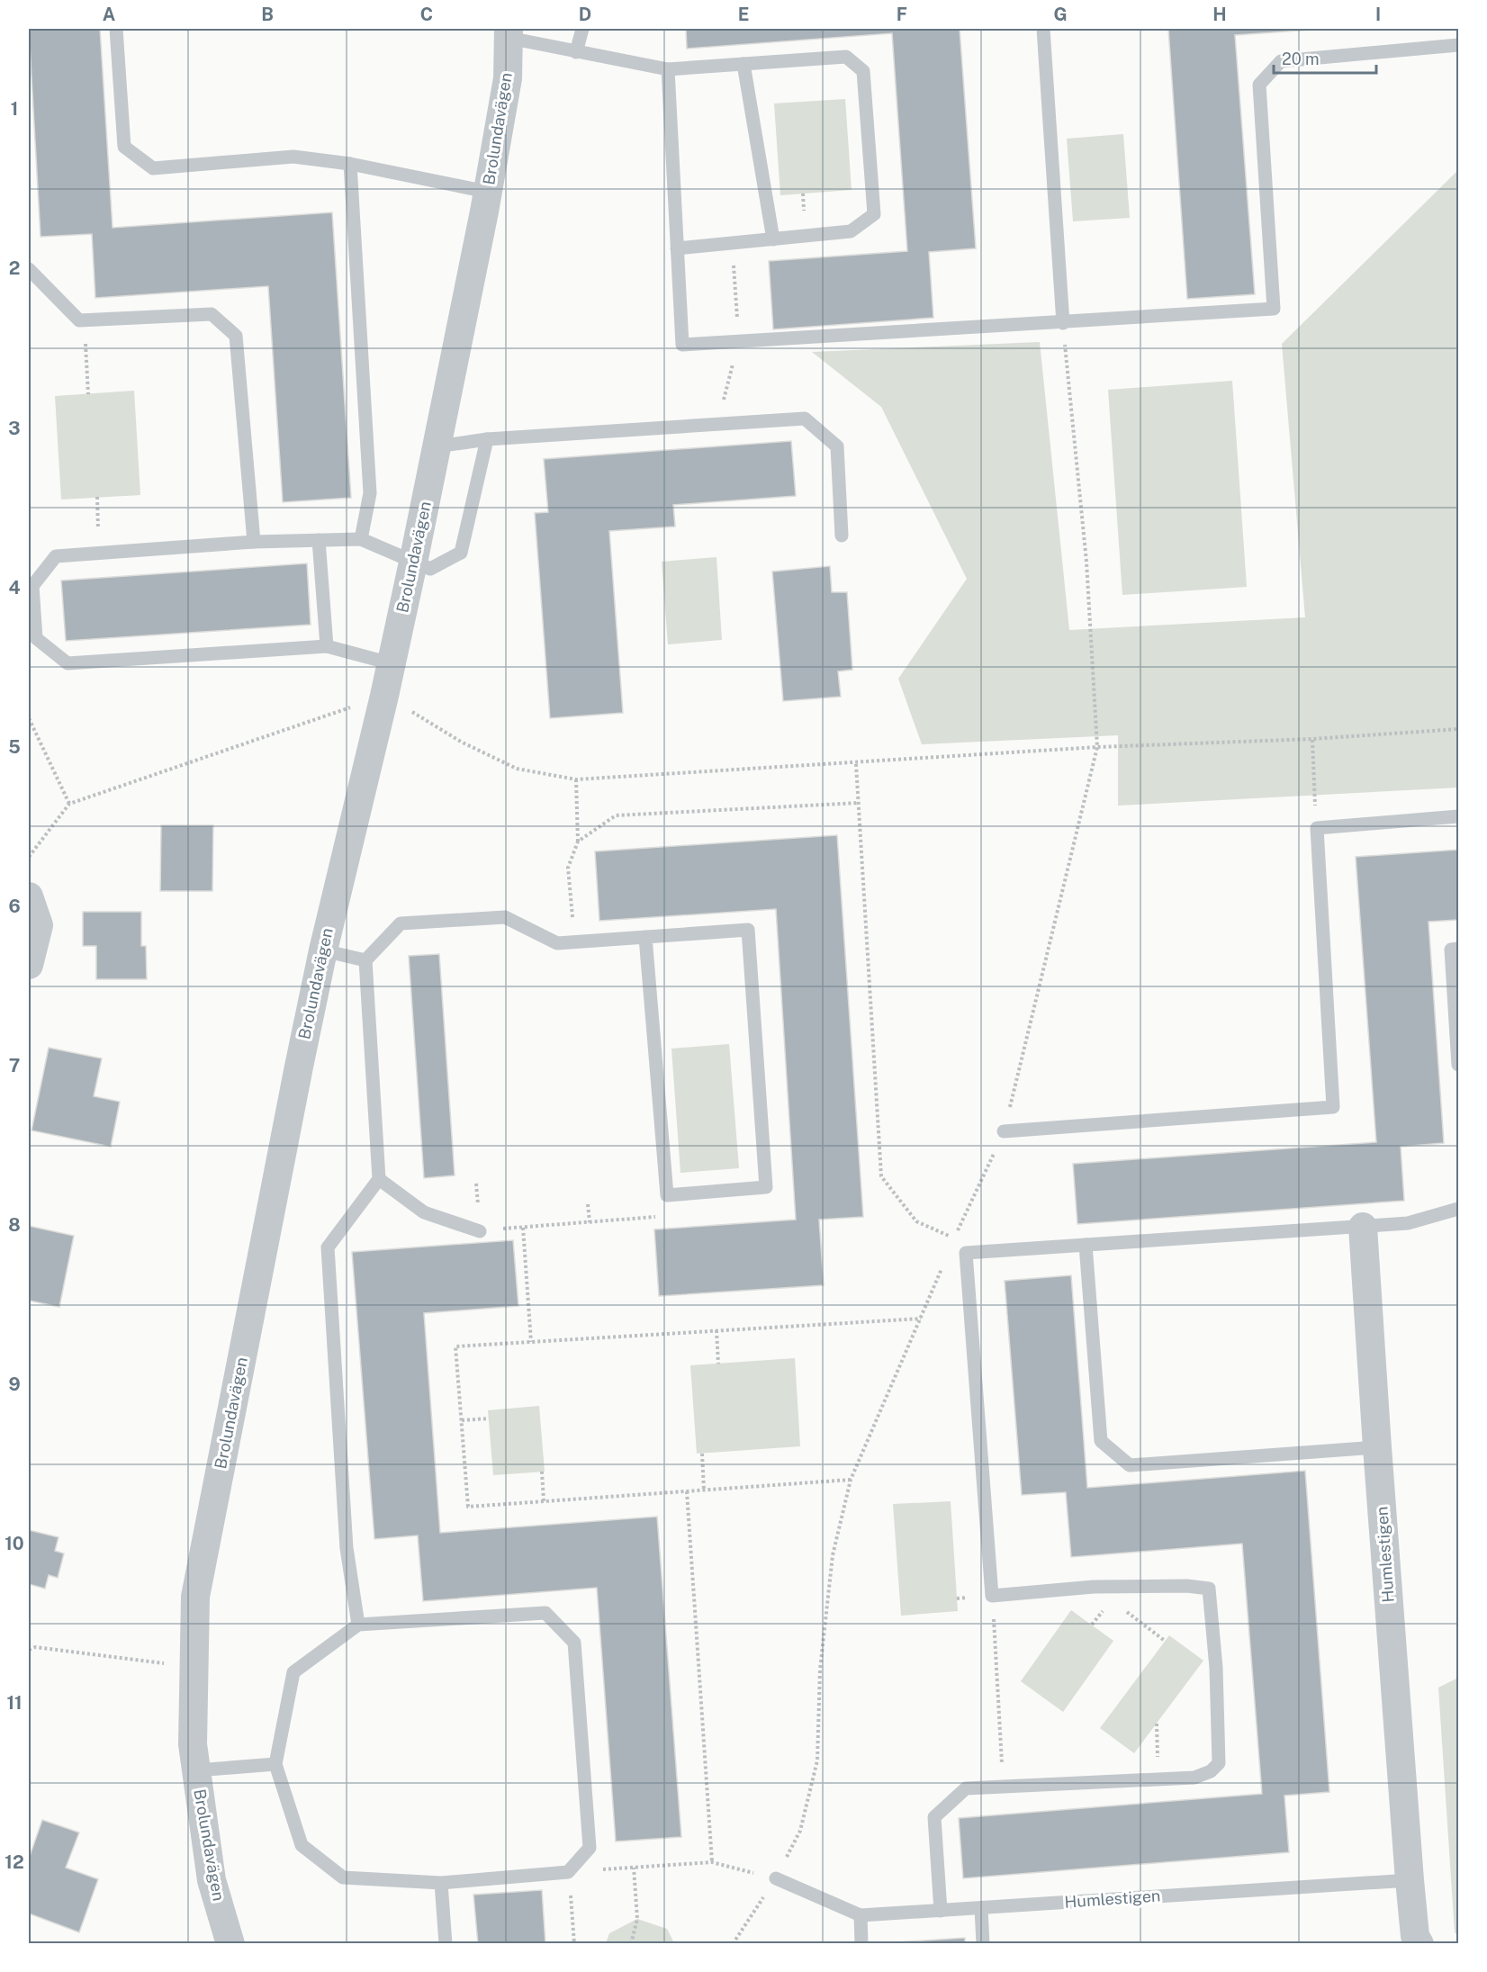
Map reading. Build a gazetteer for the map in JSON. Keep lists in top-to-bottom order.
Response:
{
  "streets": {
    "street": ["Brolundavägen", "Humlestigen"]
  },
  "scale_bar": "20 m",
  "grid": {
    "columns": [
      "A",
      "B",
      "C",
      "D",
      "E",
      "F",
      "G",
      "H",
      "I"
    ],
    "rows": [
      "1",
      "2",
      "3",
      "4",
      "5",
      "6",
      "7",
      "8",
      "9",
      "10",
      "11",
      "12"
    ]
  }
}
